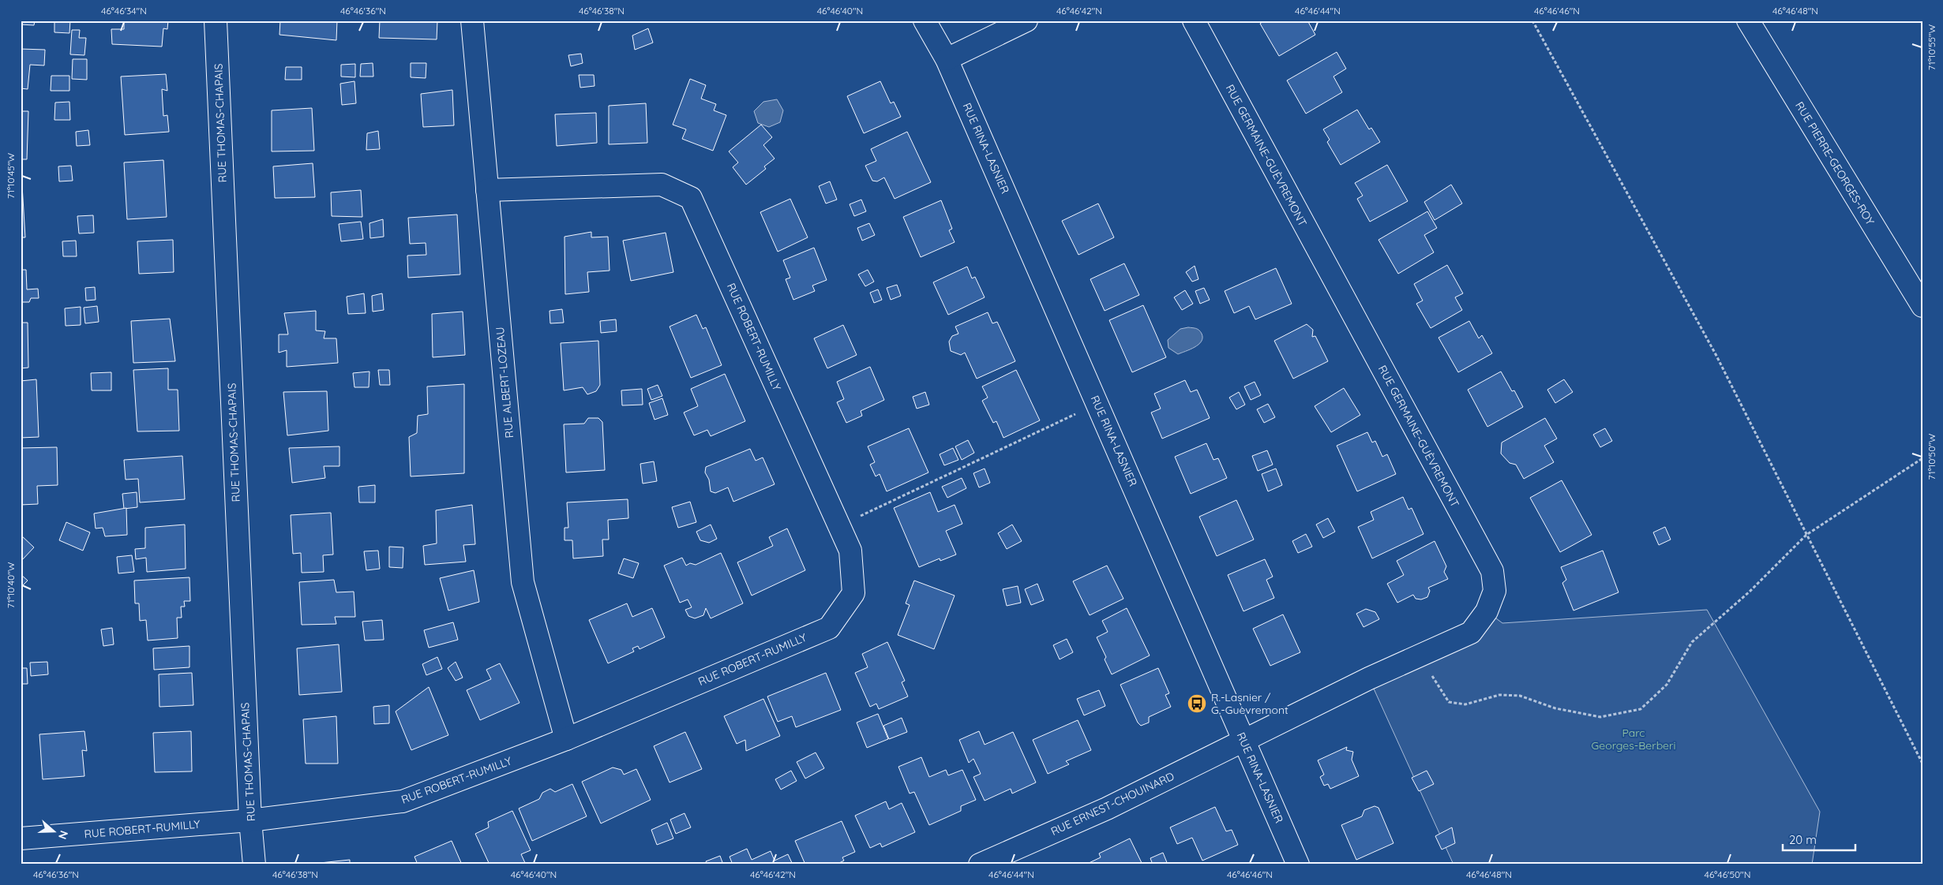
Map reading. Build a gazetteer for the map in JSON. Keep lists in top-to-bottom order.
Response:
{
  "streets": {
    "street": [
      "RUE THOMAS-CHAPAIS",
      "RUE RINA-LASNIER",
      "RUE GERMAINE-GUÈVREMONT",
      "RUE PIERRE-GEORGES-ROY",
      "RUE ROBERT-RUMILLY",
      "RUE ALBERT-LOZEAU",
      "RUE ERNEST-CHOUINARD"
    ]
  },
  "crossings": [
    ["RUE THOMAS-CHAPAIS", "RUE ROBERT-RUMILLY"],
    ["RUE RINA-LASNIER", "RUE GERMAINE-GUÈVREMONT"],
    ["RUE RINA-LASNIER", "RUE ERNEST-CHOUINARD"],
    ["RUE GERMAINE-GUÈVREMONT", "RUE ERNEST-CHOUINARD"],
    ["RUE ROBERT-RUMILLY", "RUE ALBERT-LOZEAU"]
  ],
  "parks": ["Parc Georges-Berberi"],
  "places": {
    "bus stop": ["R.-Lasnier / G.-Guèvremont"]
  },
  "scale_bar": "20 m",
  "north": "right",
  "coordinates": [
    "46°46'34\"N",
    "46°46'36\"N",
    "46°46'38\"N",
    "46°46'40\"N",
    "46°46'42\"N",
    "46°46'44\"N",
    "46°46'46\"N",
    "46°46'48\"N",
    "71°10'55\"W",
    "71°10'45\"W",
    "71°10'50\"W",
    "71°10'40\"W",
    "46°46'50\"N"
  ]
}
